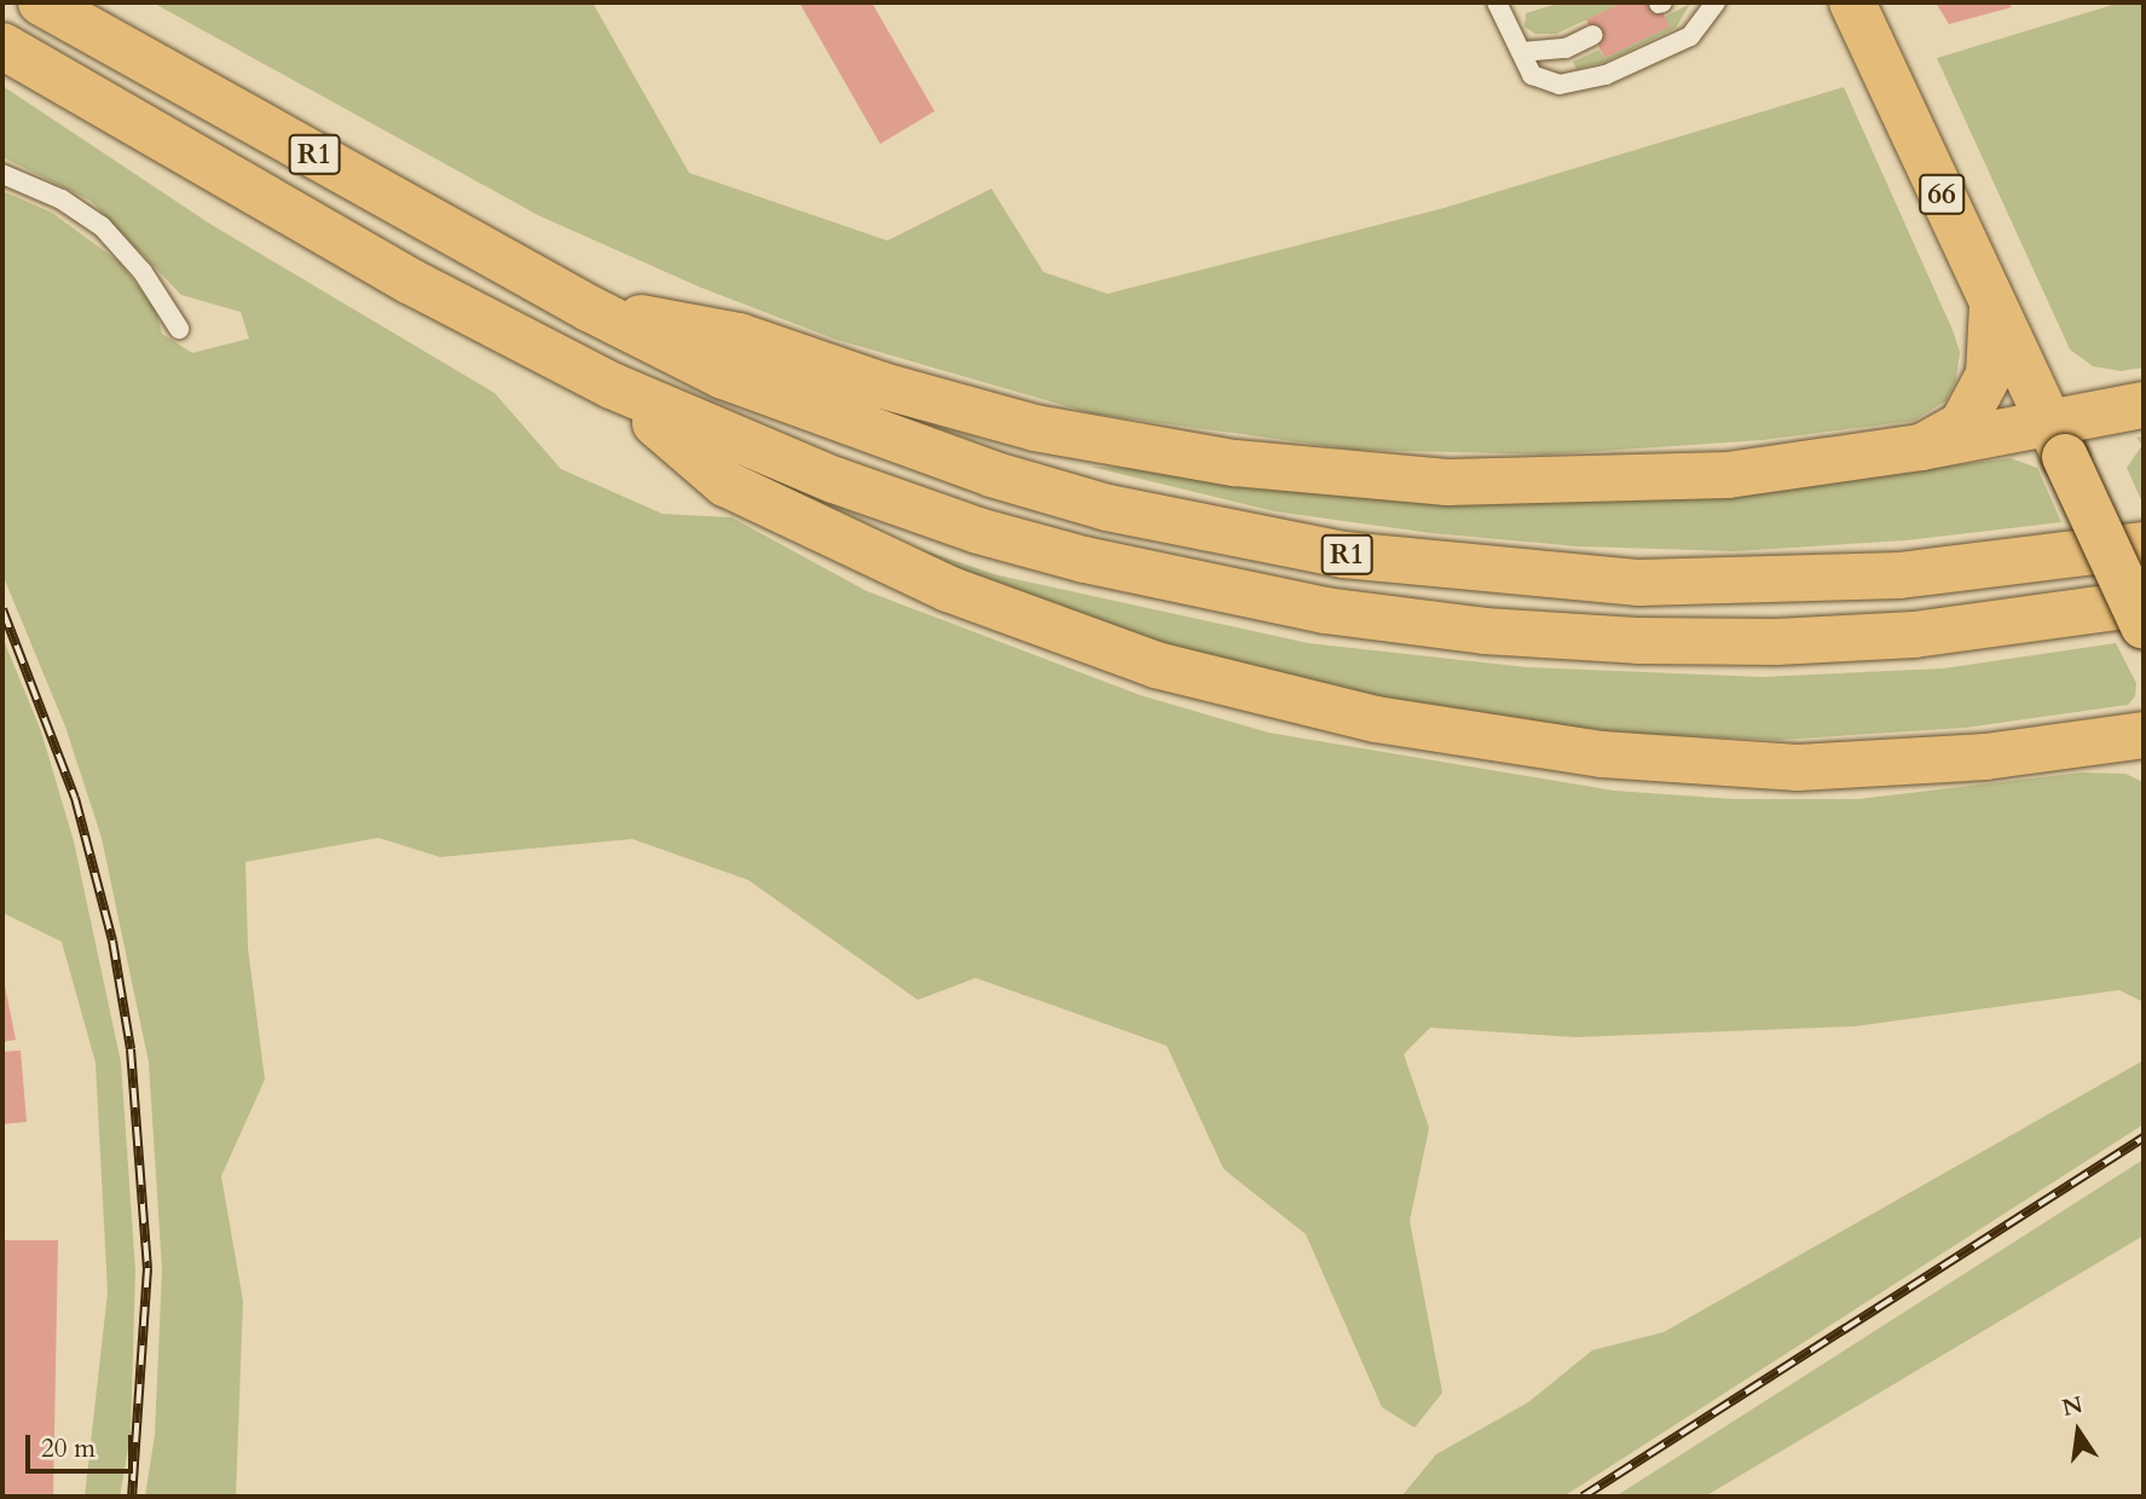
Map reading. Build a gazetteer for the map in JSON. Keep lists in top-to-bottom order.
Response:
{
  "streets": {
    "main road": ["R1", "66"]
  },
  "scale_bar": "20 m",
  "north": "top"
}
